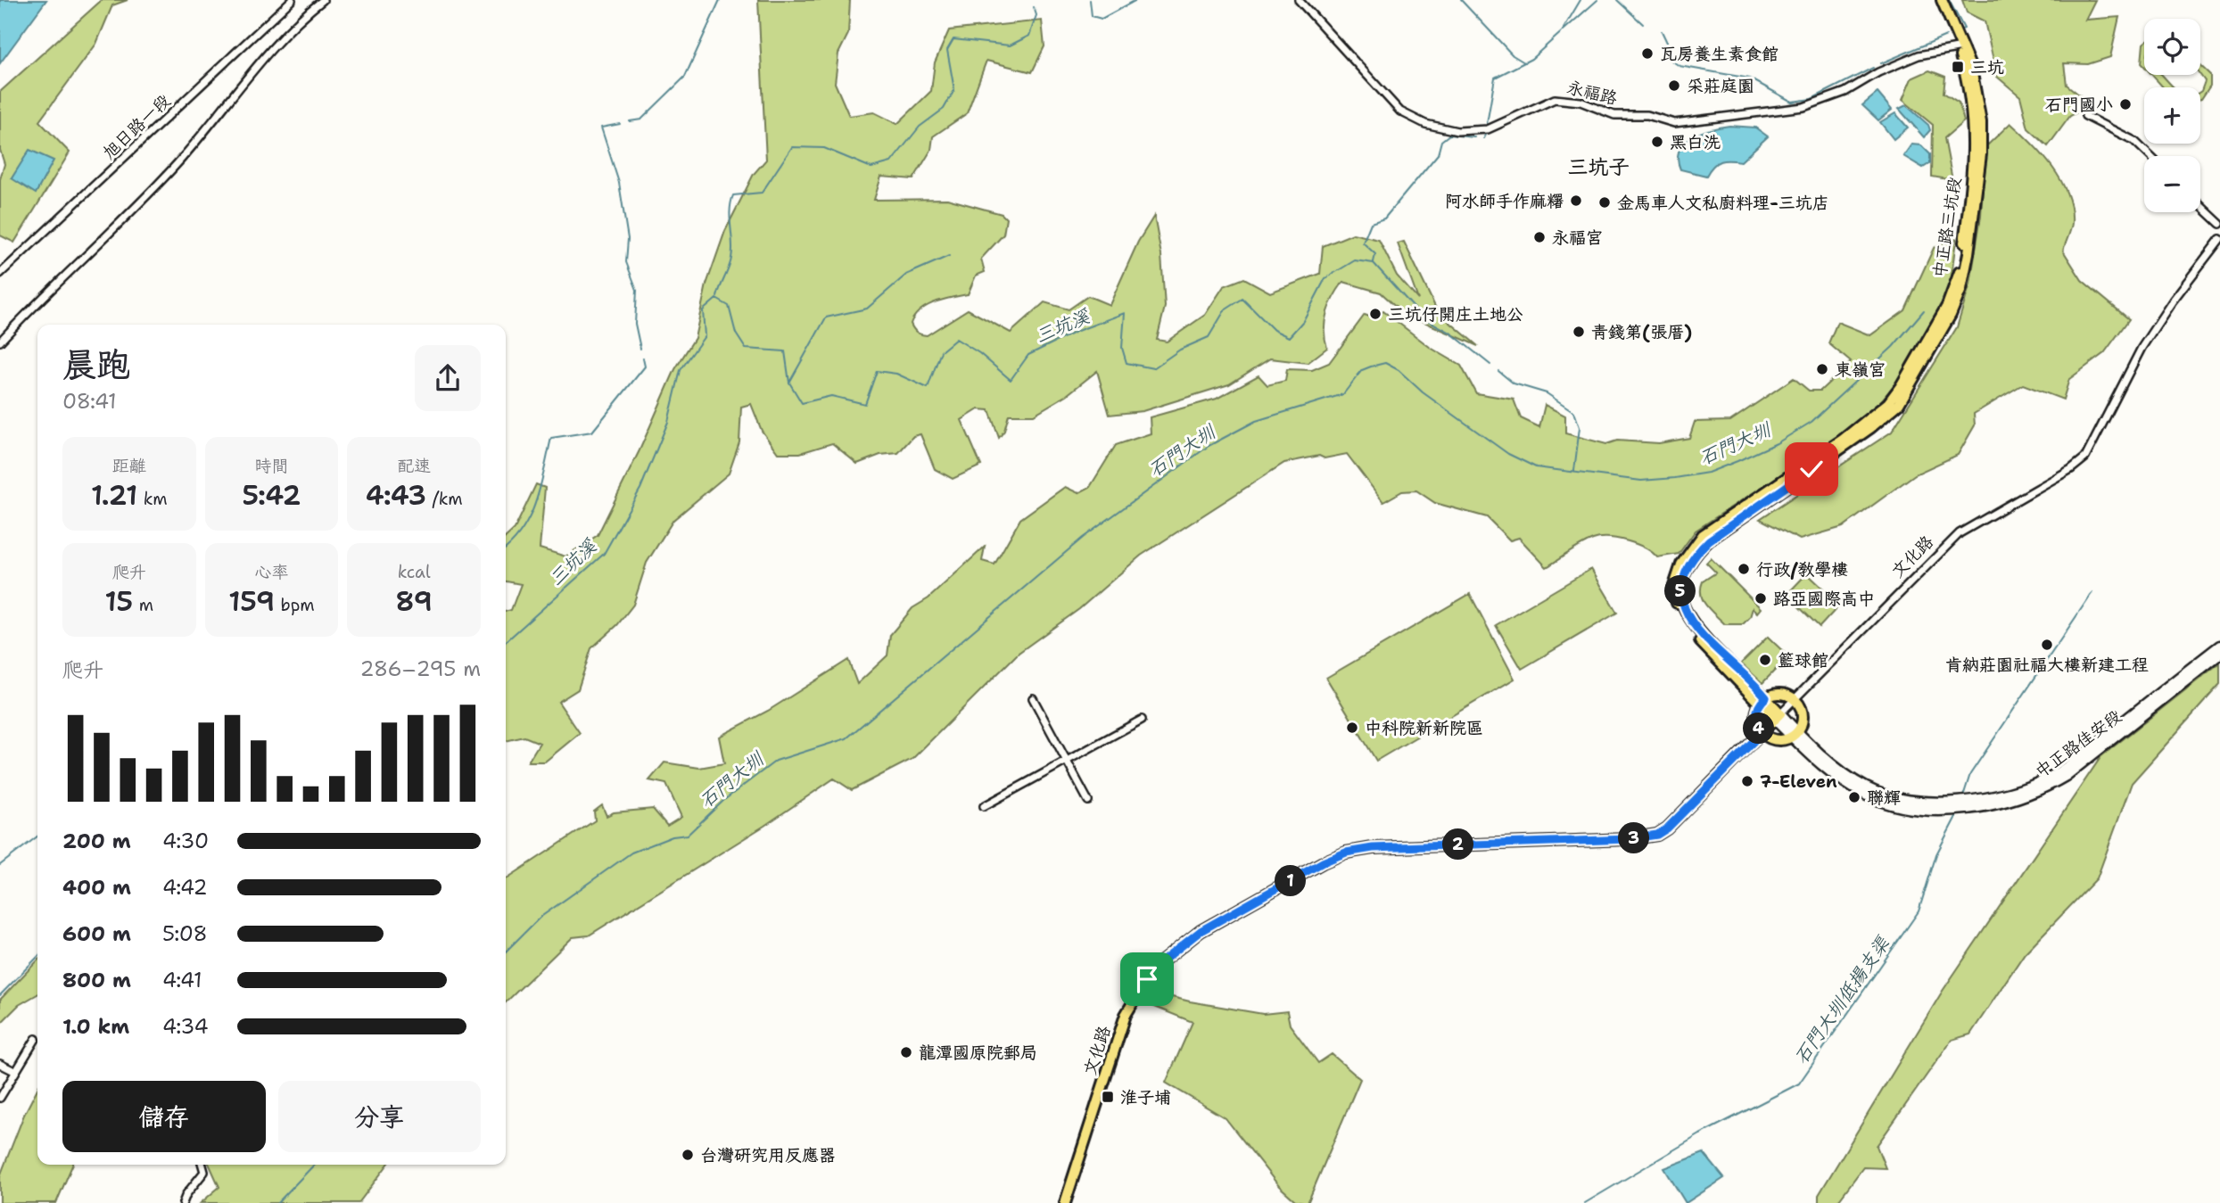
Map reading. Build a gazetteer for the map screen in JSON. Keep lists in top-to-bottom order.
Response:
{
  "streets": {
    "main road": ["中正路三坑段", "文化路", "中正路佳安段"],
    "street": ["永福路", "旭日路一段"]
  },
  "crossings": [
    ["永福路", "中正路三坑段"],
    ["中正路三坑段", "文化路"],
    ["中正路三坑段", "中正路佳安段"],
    ["文化路", "中正路佳安段"]
  ],
  "districts": ["三坑子"],
  "water": ["三坑溪", "石門大圳", "石門大圳低揚支渠"],
  "places": {
    "other": [
      "瓦房養生素食館",
      "采莊庭園",
      "石門國小",
      "黑白洗",
      "阿水師手作麻糬",
      "金馬車人文私廚料理-三坑店",
      "永福宮",
      "三坑仔開庄土地公",
      "青錢第(張厝)",
      "東嶺宮",
      "行政/教學樓",
      "路亞國際高中",
      "肯納莊園社福大樓新建工程",
      "籃球館",
      "中科院新新院區",
      "7-Eleven",
      "聯輝",
      "龍潭國原院郵局",
      "台灣研究用反應器"
    ],
    "transit": ["三坑", "淮子埔"]
  },
  "page": {
    "map_buttons": ["+", "−"],
    "heading": ["晨跑", "08:41"],
    "stats": [
      ["距離", "1.21 km"],
      ["時間", "5:42"],
      ["配速", "4:43 /km"],
      ["爬升", "15 m"],
      ["心率", "159 bpm"],
      ["kcal", "89"]
    ],
    "pins": [
      "5",
      "4",
      "3",
      "2",
      "1"
    ],
    "chart": ["爬升", "286–295 m"],
    "list": [
      {
        "name": "200 m",
        "note": "4:30"
      },
      {
        "name": "400 m",
        "note": "4:42"
      },
      {
        "name": "600 m",
        "note": "5:08"
      },
      {
        "name": "800 m",
        "note": "4:41"
      },
      {
        "name": "1.0 km",
        "note": "4:34"
      }
    ],
    "buttons": ["儲存", "分享"]
  }
}
